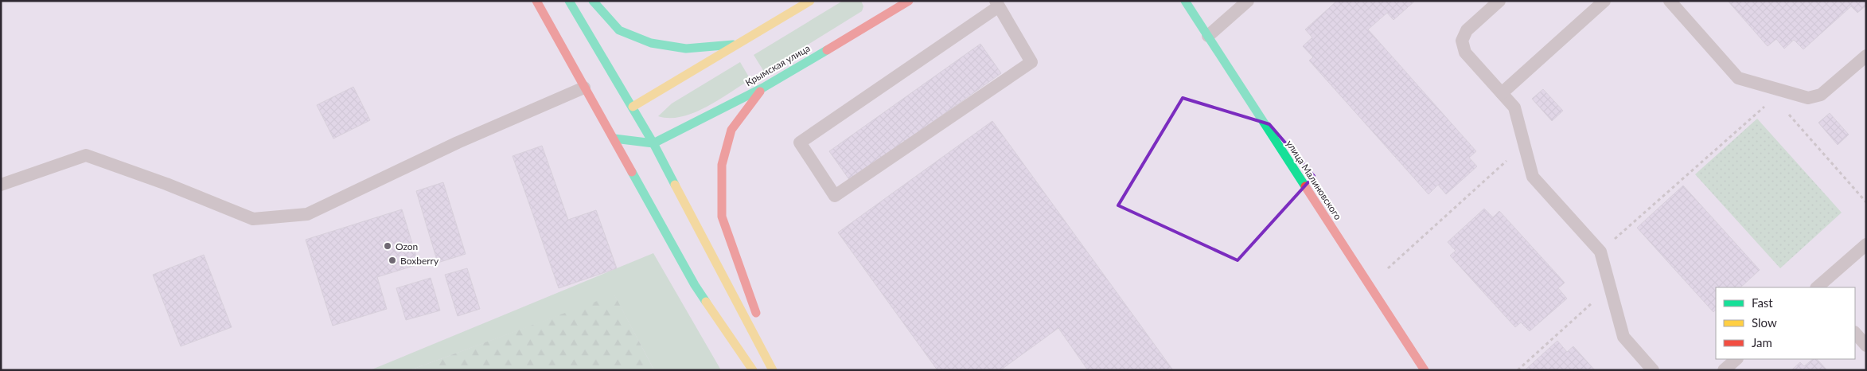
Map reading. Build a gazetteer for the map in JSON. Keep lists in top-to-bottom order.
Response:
{
  "streets": {
    "main road": ["Крымская улица", "улица Малиновского"]
  },
  "places": ["Ozon", "Boxberry"],
  "legend": ["Fast", "Slow", "Jam"]
}
